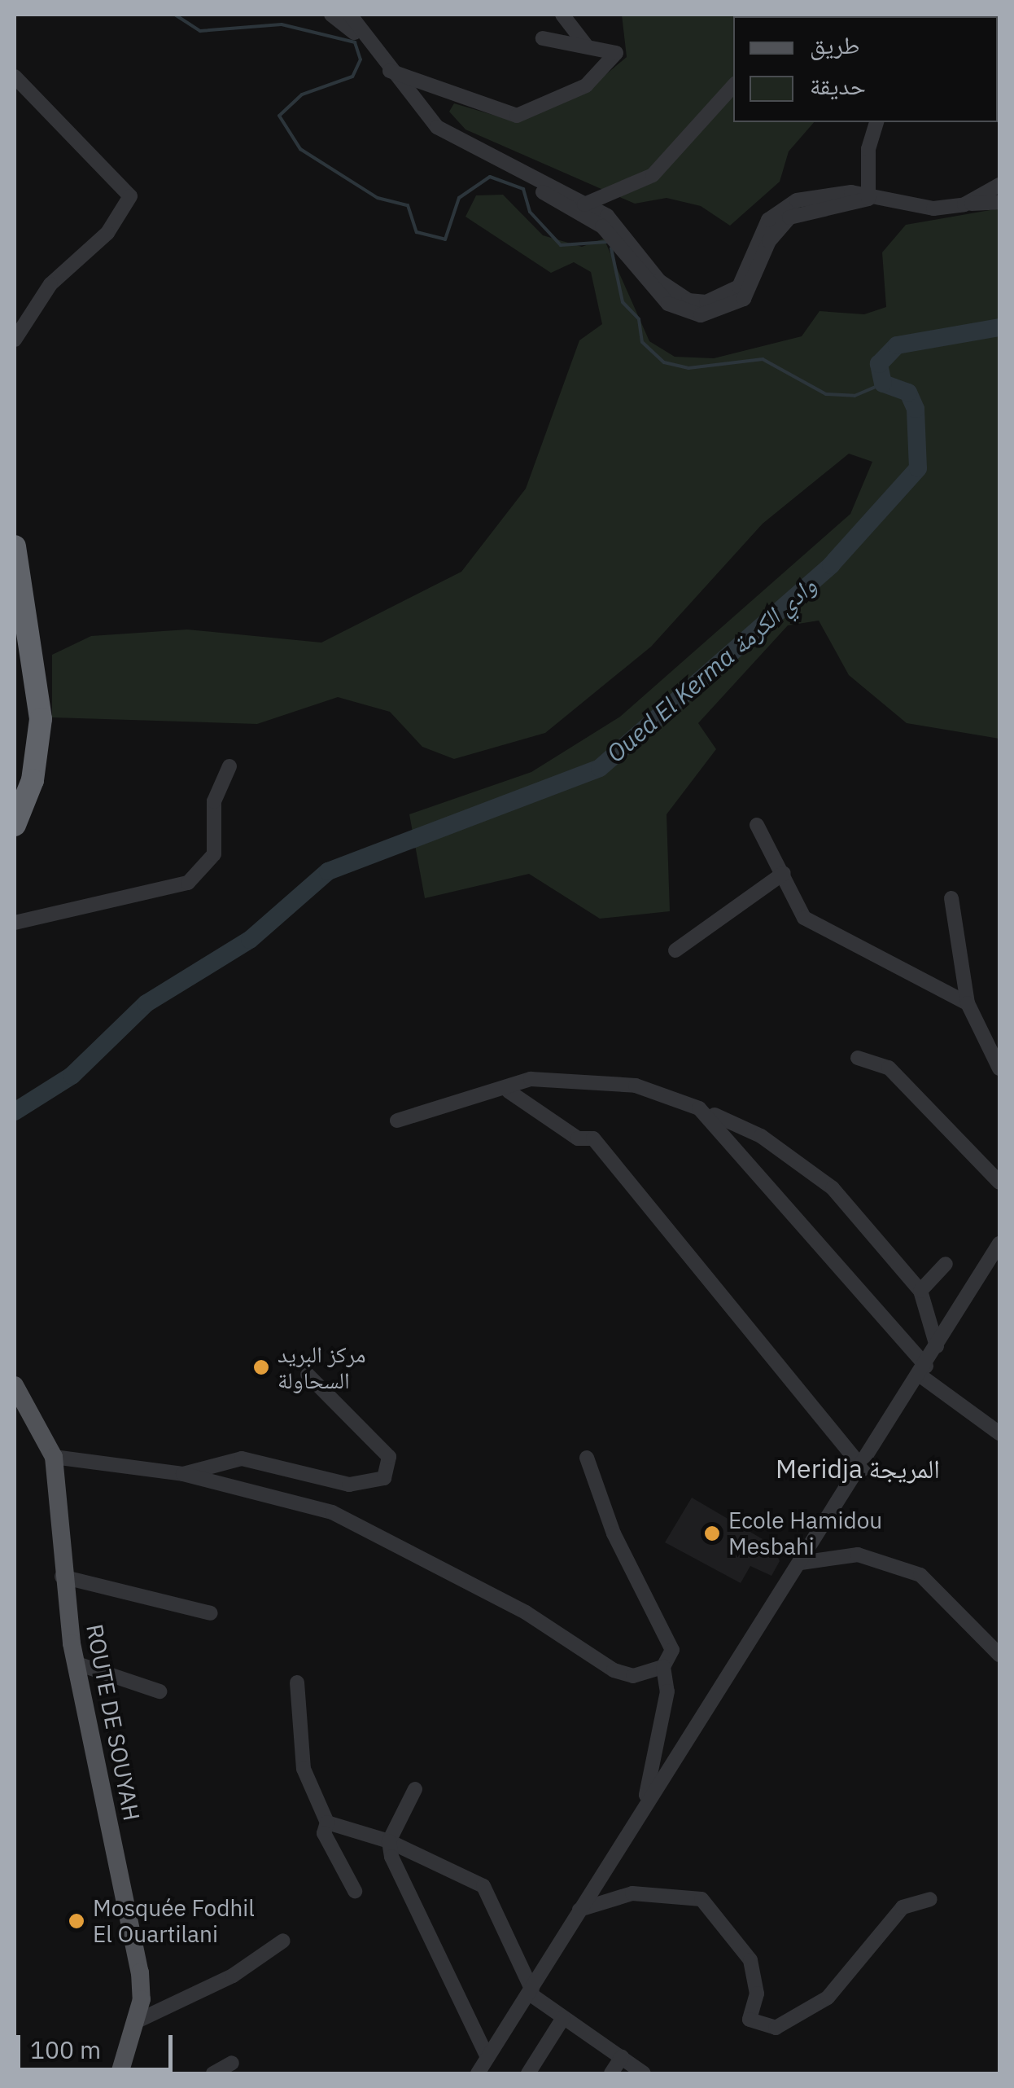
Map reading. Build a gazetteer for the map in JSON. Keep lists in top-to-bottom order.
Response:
{
  "streets": {
    "main road": ["ROUTE DE SOUYAH"]
  },
  "districts": ["Meridja المريجة"],
  "water": ["Oued El Kerma وادي الكرمة"],
  "places": ["مركز البريد السحاولة", "Ecole Hamidou Mesbahi", "Mosquée Fodhil El Ouartilani"],
  "legend": ["طريق", "حديقة"],
  "scale_bar": "100 m"
}
